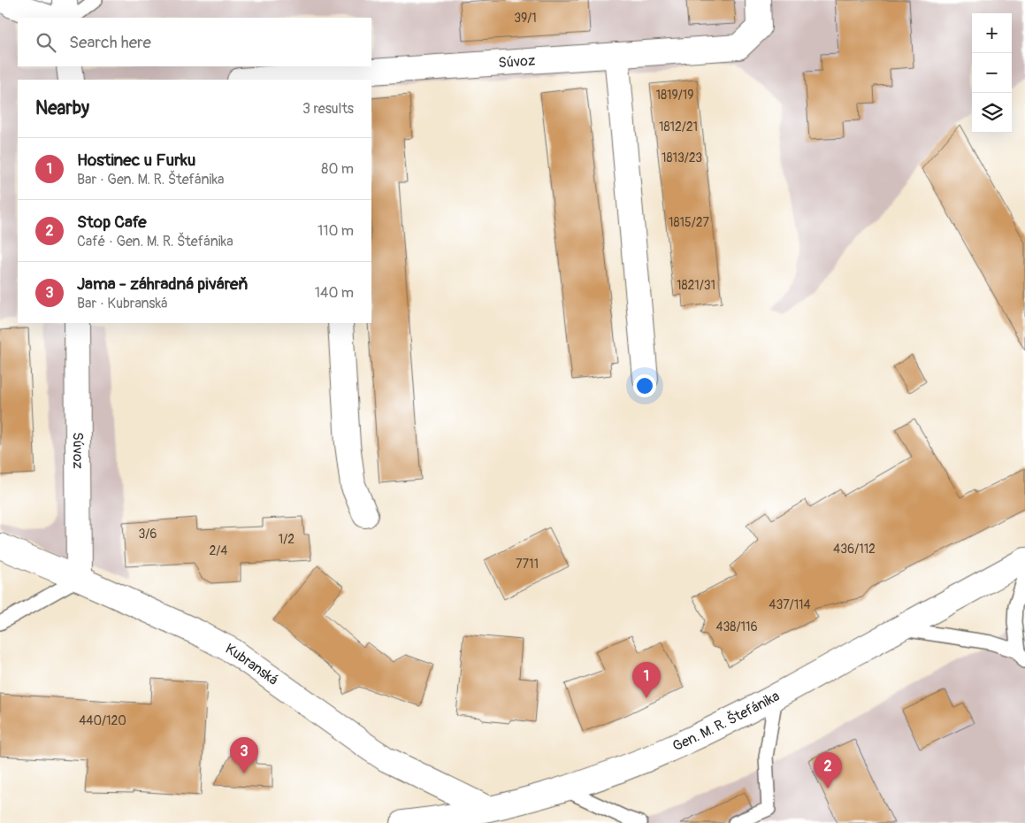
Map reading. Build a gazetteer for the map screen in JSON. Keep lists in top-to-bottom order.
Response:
{
  "streets": {
    "street": ["Súvoz", "Kubranská", "Gen. M. R. Štefánika"]
  },
  "crossings": [
    ["Súvoz", "Kubranská"],
    ["Kubranská", "Gen. M. R. Štefánika"]
  ],
  "house_numbers": [
    "39/1",
    "1819/19",
    "1812/21",
    "1813/23",
    "1815/27",
    "1821/31",
    "3/6",
    "1/2",
    "436/112",
    "2/4",
    "7711",
    "437/114",
    "438/116",
    "440/120"
  ],
  "page": {
    "map_buttons": ["+", "−"],
    "search": "Search here",
    "heading": ["Nearby", "3 results"],
    "list": [
      {
        "mark": "1",
        "name": "Hostinec u Furku",
        "note": "Bar · Gen. M. R. Štefánika",
        "value": "80 m"
      },
      {
        "mark": "2",
        "name": "Stop Cafe",
        "note": "Café · Gen. M. R. Štefánika",
        "value": "110 m"
      },
      {
        "mark": "3",
        "name": "Jama - záhradná piváreň",
        "note": "Bar · Kubranská",
        "value": "140 m"
      }
    ],
    "pins": ["1", "3", "2"]
  }
}
